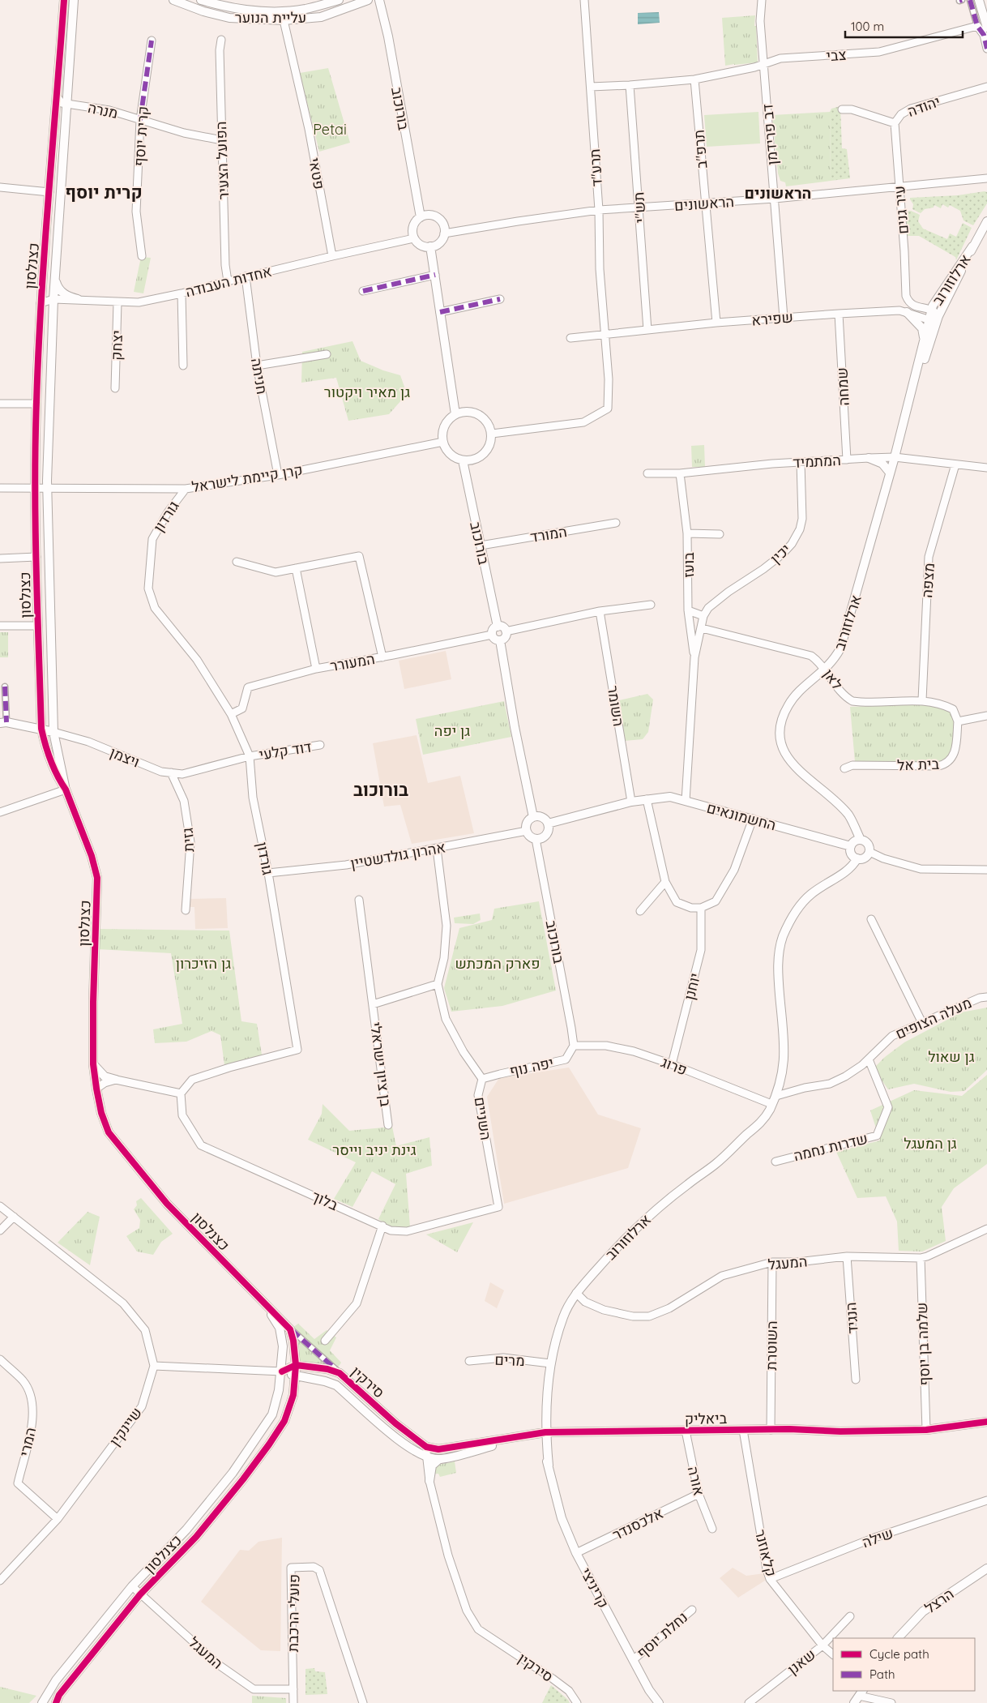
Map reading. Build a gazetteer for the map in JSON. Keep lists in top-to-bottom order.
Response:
{
  "streets": {
    "street": [
      "עליית הנוער",
      "צבי",
      "יהודה",
      "בורוכוב",
      "מנרה",
      "דב פרידמן",
      "קרית יוסף",
      "תרפ\"ב",
      "הפועל הצעיר",
      "תרע\"ד",
      "פטאי",
      "הראשונים",
      "תש\"י",
      "עיר גנים",
      "כצנלסון",
      "ארלוזורוב",
      "אחדות העבודה",
      "שפירא",
      "יצחק",
      "חניתה",
      "שמחה",
      "המתמיד",
      "קרן קיימת לישראל",
      "גורדון",
      "המורד",
      "יכין",
      "בועז",
      "מצפה",
      "המעורר",
      "לאן",
      "השומר",
      "דוד קלעי",
      "ויצמן",
      "בית אל",
      "החשמונאים",
      "גזית",
      "אהרון גולדשטיין",
      "יוחנן",
      "מעלה הצופים",
      "בן ציון ישראלי",
      "פרוג",
      "יפה נוף",
      "השניים",
      "שדרות נחמה",
      "בלוך",
      "המעגל",
      "הנגיד",
      "שלמה בן יוסף",
      "השוטרת",
      "מרים",
      "סירקין",
      "ביאליק",
      "שיינקין",
      "המרי",
      "אורה",
      "אלכסנדר",
      "שילה",
      "קלאוזנר",
      "קריניצי",
      "הרצל",
      "פועלי הרכבת",
      "נחלת יוסף",
      "שאנן"
    ]
  },
  "crossings": [
    ["עליית הנוער", "פטאי"],
    ["צבי", "דב פרידמן"],
    ["צבי", "תרפ\"ב"],
    ["יהודה", "עיר גנים"],
    ["בורוכוב", "הראשונים"],
    ["בורוכוב", "אחדות העבודה"],
    ["בורוכוב", "קרן קיימת לישראל"],
    ["בורוכוב", "המורד"],
    ["בורוכוב", "המעורר"],
    ["בורוכוב", "אהרון גולדשטיין"],
    ["בורוכוב", "פרוג"],
    ["בורוכוב", "יפה נוף"],
    ["מנרה", "קרית יוסף"],
    ["מנרה", "הפועל הצעיר"],
    ["מנרה", "כצנלסון"],
    ["דב פרידמן", "הראשונים"],
    ["דב פרידמן", "שפירא"],
    ["תרפ\"ב", "הראשונים"],
    ["תרפ\"ב", "שפירא"],
    ["הפועל הצעיר", "אחדות העבודה"],
    ["תרע\"ד", "הראשונים"],
    ["תרע\"ד", "שפירא"],
    ["פטאי", "אחדות העבודה"],
    ["הראשונים", "תש\"י"],
    ["הראשונים", "עיר גנים"],
    ["הראשונים", "אחדות העבודה"],
    ["תש\"י", "שפירא"],
    ["עיר גנים", "שפירא"],
    ["כצנלסון", "אחדות העבודה"],
    ["כצנלסון", "קרן קיימת לישראל"],
    ["כצנלסון", "ויצמן"],
    ["כצנלסון", "המעגל"],
    ["כצנלסון", "סירקין"],
    ["ארלוזורוב", "שפירא"],
    ["ארלוזורוב", "המתמיד"],
    ["ארלוזורוב", "לאן"],
    ["ארלוזורוב", "החשמונאים"],
    ["ארלוזורוב", "מעלה הצופים"],
    ["ארלוזורוב", "פרוג"],
    ["ארלוזורוב", "המעגל"],
    ["ארלוזורוב", "מרים"],
    ["ארלוזורוב", "ביאליק"],
    ["ארלוזורוב", "קריניצי"],
    ["אחדות העבודה", "יצחק"],
    ["אחדות העבודה", "חניתה"],
    ["שפירא", "שמחה"],
    ["חניתה", "קרן קיימת לישראל"],
    ["שמחה", "המתמיד"],
    ["המתמיד", "יכין"],
    ["המתמיד", "בועז"],
    ["המתמיד", "מצפה"],
    ["קרן קיימת לישראל", "גורדון"],
    ["גורדון", "המעורר"],
    ["גורדון", "דוד קלעי"],
    ["גורדון", "ויצמן"],
    ["גורדון", "אהרון גולדשטיין"],
    ["גורדון", "בלוך"],
    ["בועז", "לאן"],
    ["בועז", "החשמונאים"],
    ["מצפה", "לאן"],
    ["לאן", "בית אל"],
    ["השומר", "החשמונאים"],
    ["דוד קלעי", "ויצמן"],
    ["ויצמן", "גזית"],
    ["אהרון גולדשטיין", "השניים"],
    ["יוחנן", "פרוג"],
    ["מעלה הצופים", "שדרות נחמה"],
    ["בן ציון ישראלי", "השניים"],
    ["פרוג", "יפה נוף"],
    ["יפה נוף", "השניים"],
    ["השניים", "בלוך"],
    ["המעגל", "הנגיד"],
    ["המעגל", "שלמה בן יוסף"],
    ["המעגל", "השוטרת"],
    ["המעגל", "פועלי הרכבת"],
    ["שלמה בן יוסף", "ביאליק"],
    ["השוטרת", "ביאליק"],
    ["סירקין", "ביאליק"],
    ["סירקין", "שיינקין"],
    ["ביאליק", "אורה"],
    ["ביאליק", "קלאוזנר"],
    ["ביאליק", "קריניצי"],
    ["שיינקין", "המרי"],
    ["אורה", "אלכסנדר"],
    ["אלכסנדר", "קריניצי"],
    ["שילה", "קלאוזנר"],
    ["קלאוזנר", "שאנן"],
    ["קריניצי", "נחלת יוסף"]
  ],
  "districts": ["קרית יוסף", "הראשונים", "בורוכוב"],
  "parks": [
    "Petai",
    "גן מאיר ויקטור",
    "גן יפה",
    "גן הזיכרון",
    "פארק המכתש",
    "גן שאול",
    "גן המעגל",
    "גינת יניב וייסר"
  ],
  "legend": ["Cycle path", "Path"],
  "scale_bar": "100 m"
}
